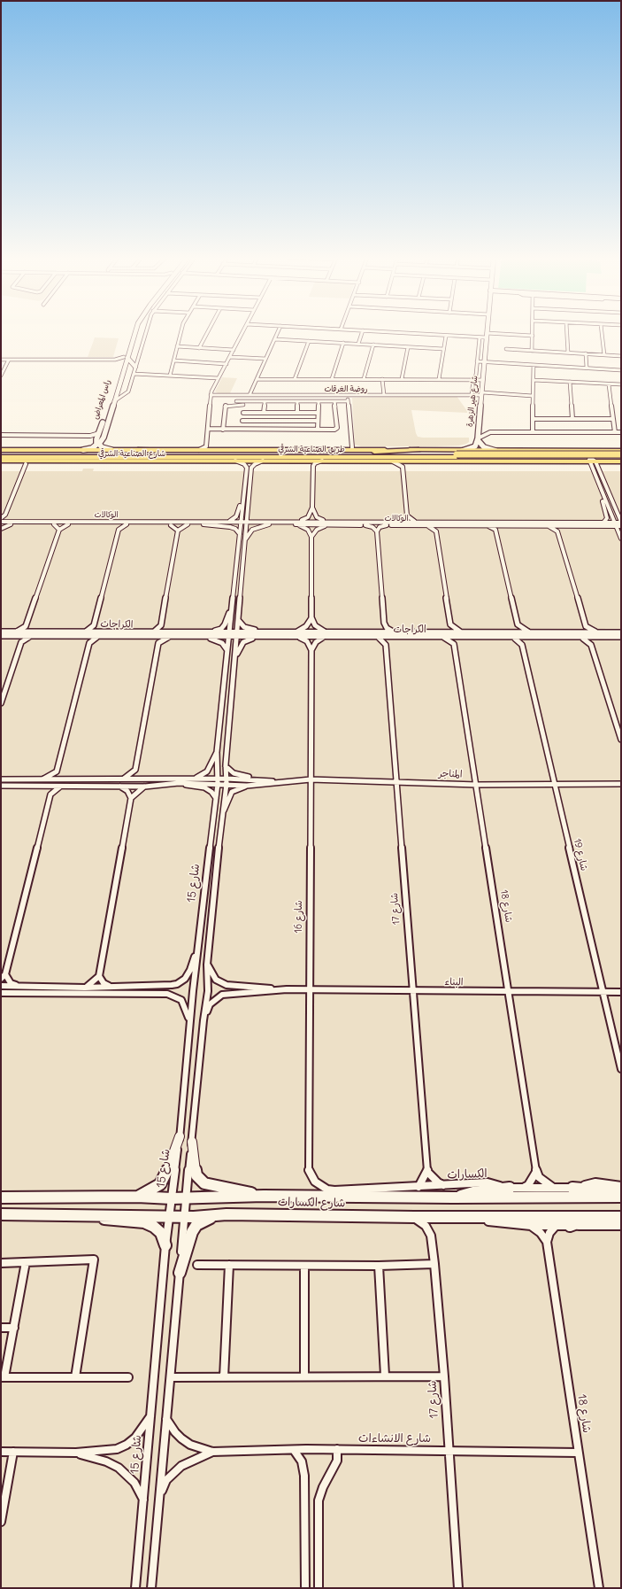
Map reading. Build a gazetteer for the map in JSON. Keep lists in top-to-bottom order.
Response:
{
  "streets": {
    "highway": ["طريق الصناعية الشرقي"],
    "main road": ["شارع الصناعية الشرقي"],
    "street": [
      "روضة الغرقات",
      "راس المعراض",
      "شارع هير الزهرة",
      "الوكالات",
      "الكراجات",
      "المناجر",
      "شارع 19",
      "شارع 15",
      "شارع 18",
      "شارع 17",
      "شارع 16",
      "البناء",
      "الكسارات",
      "شارع الكسارات",
      "شارع الانشاءات"
    ]
  },
  "crossings": [
    ["روضة الغرقات", "شارع هير الزهرة"],
    ["راس المعراض", "شارع الصناعية الشرقي"],
    ["شارع هير الزهرة", "طريق الصناعية الشرقي"],
    ["طريق الصناعية الشرقي", "شارع الصناعية الشرقي"],
    ["طريق الصناعية الشرقي", "الوكالات"],
    ["طريق الصناعية الشرقي", "شارع 15"],
    ["شارع الصناعية الشرقي", "الوكالات"],
    ["شارع الصناعية الشرقي", "شارع 15"],
    ["الوكالات", "الكراجات"],
    ["الوكالات", "شارع 15"],
    ["الكراجات", "شارع 15"],
    ["المناجر", "شارع 19"],
    ["المناجر", "شارع 15"],
    ["المناجر", "شارع 18"],
    ["المناجر", "شارع 17"],
    ["المناجر", "شارع 16"],
    ["شارع 19", "البناء"],
    ["شارع 15", "البناء"],
    ["شارع 15", "شارع الكسارات"],
    ["شارع 15", "شارع الانشاءات"],
    ["شارع 18", "البناء"],
    ["شارع 18", "شارع الانشاءات"],
    ["شارع 17", "البناء"],
    ["شارع 17", "شارع الكسارات"],
    ["شارع 17", "شارع الانشاءات"],
    ["شارع 16", "البناء"],
    ["شارع 16", "الكسارات"]
  ]
}
